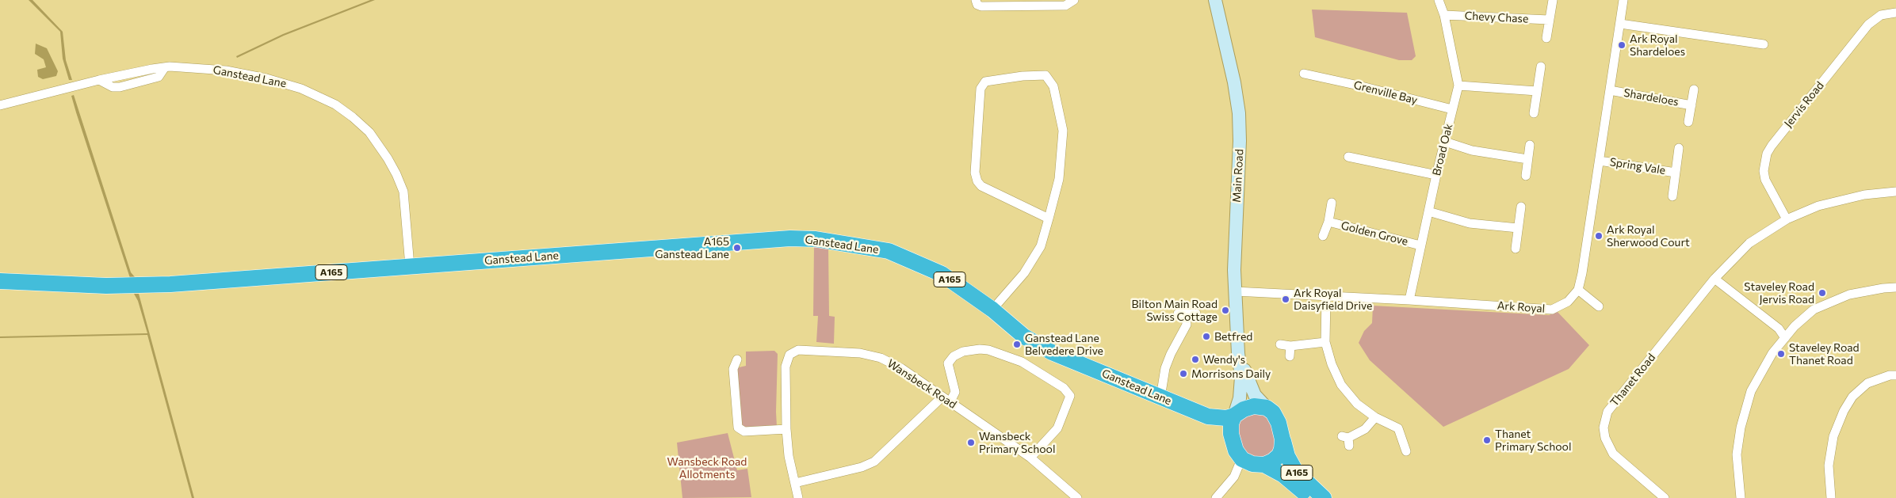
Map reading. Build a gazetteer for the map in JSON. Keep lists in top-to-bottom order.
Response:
{
  "streets": {
    "highway": ["Ganstead Lane", "A165"],
    "main road": ["Main Road"],
    "street": [
      "Chevy Chase",
      "Grenville Bay",
      "Shardeloes",
      "Jervis Road",
      "Broad Oak",
      "Spring Vale",
      "Golden Grove",
      "Ark Royal",
      "Thanet Road",
      "Wansbeck Road"
    ]
  },
  "crossings": [
    ["Chevy Chase", "Broad Oak"],
    ["Ganstead Lane", "Main Road"],
    ["Ganstead Lane", "A165"],
    ["Grenville Bay", "Broad Oak"],
    ["Jervis Road", "Thanet Road"],
    ["Broad Oak", "Golden Grove"],
    ["Broad Oak", "Ark Royal"],
    ["Main Road", "A165"],
    ["Main Road", "Ark Royal"]
  ],
  "parks": ["Wansbeck Road Allotments"],
  "places": [
    "Ark Royal Shardeloes",
    "Ark Royal Sherwood Court",
    "A165 Ganstead Lane",
    "Staveley Road Jervis Road",
    "Ark Royal Daisyfield Drive",
    "Bilton Main Road Swiss Cottage",
    "Betfred",
    "Ganstead Lane Belvedere Drive",
    "Staveley Road Thanet Road",
    "Wendy's",
    "Morrisons Daily",
    "Thanet Primary School",
    "Wansbeck Primary School"
  ]
}
